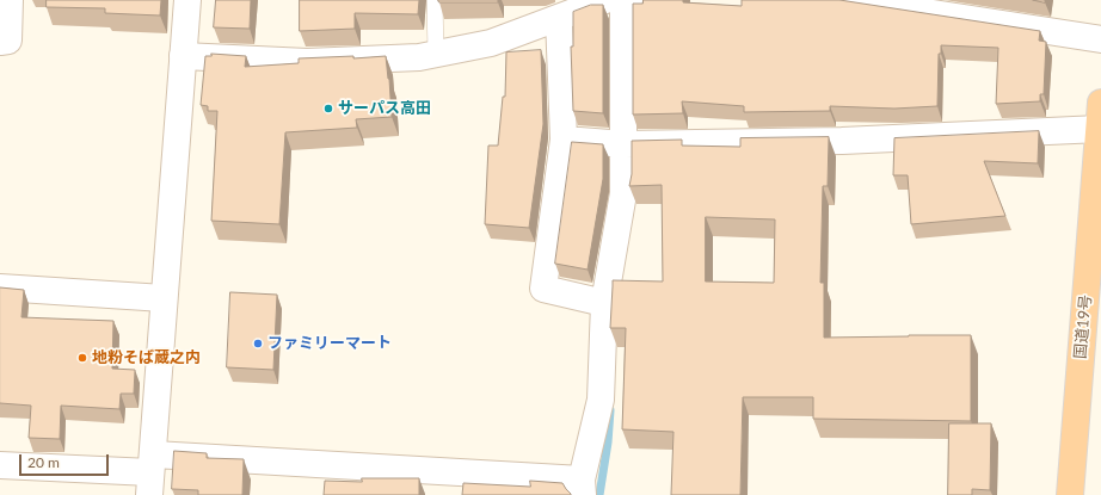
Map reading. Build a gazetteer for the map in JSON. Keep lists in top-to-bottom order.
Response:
{
  "streets": {
    "highway": ["国道19号"]
  },
  "places": ["サーパス高田", "ファミリーマート", "地粉そば蔵之内"],
  "scale_bar": "20 m"
}
